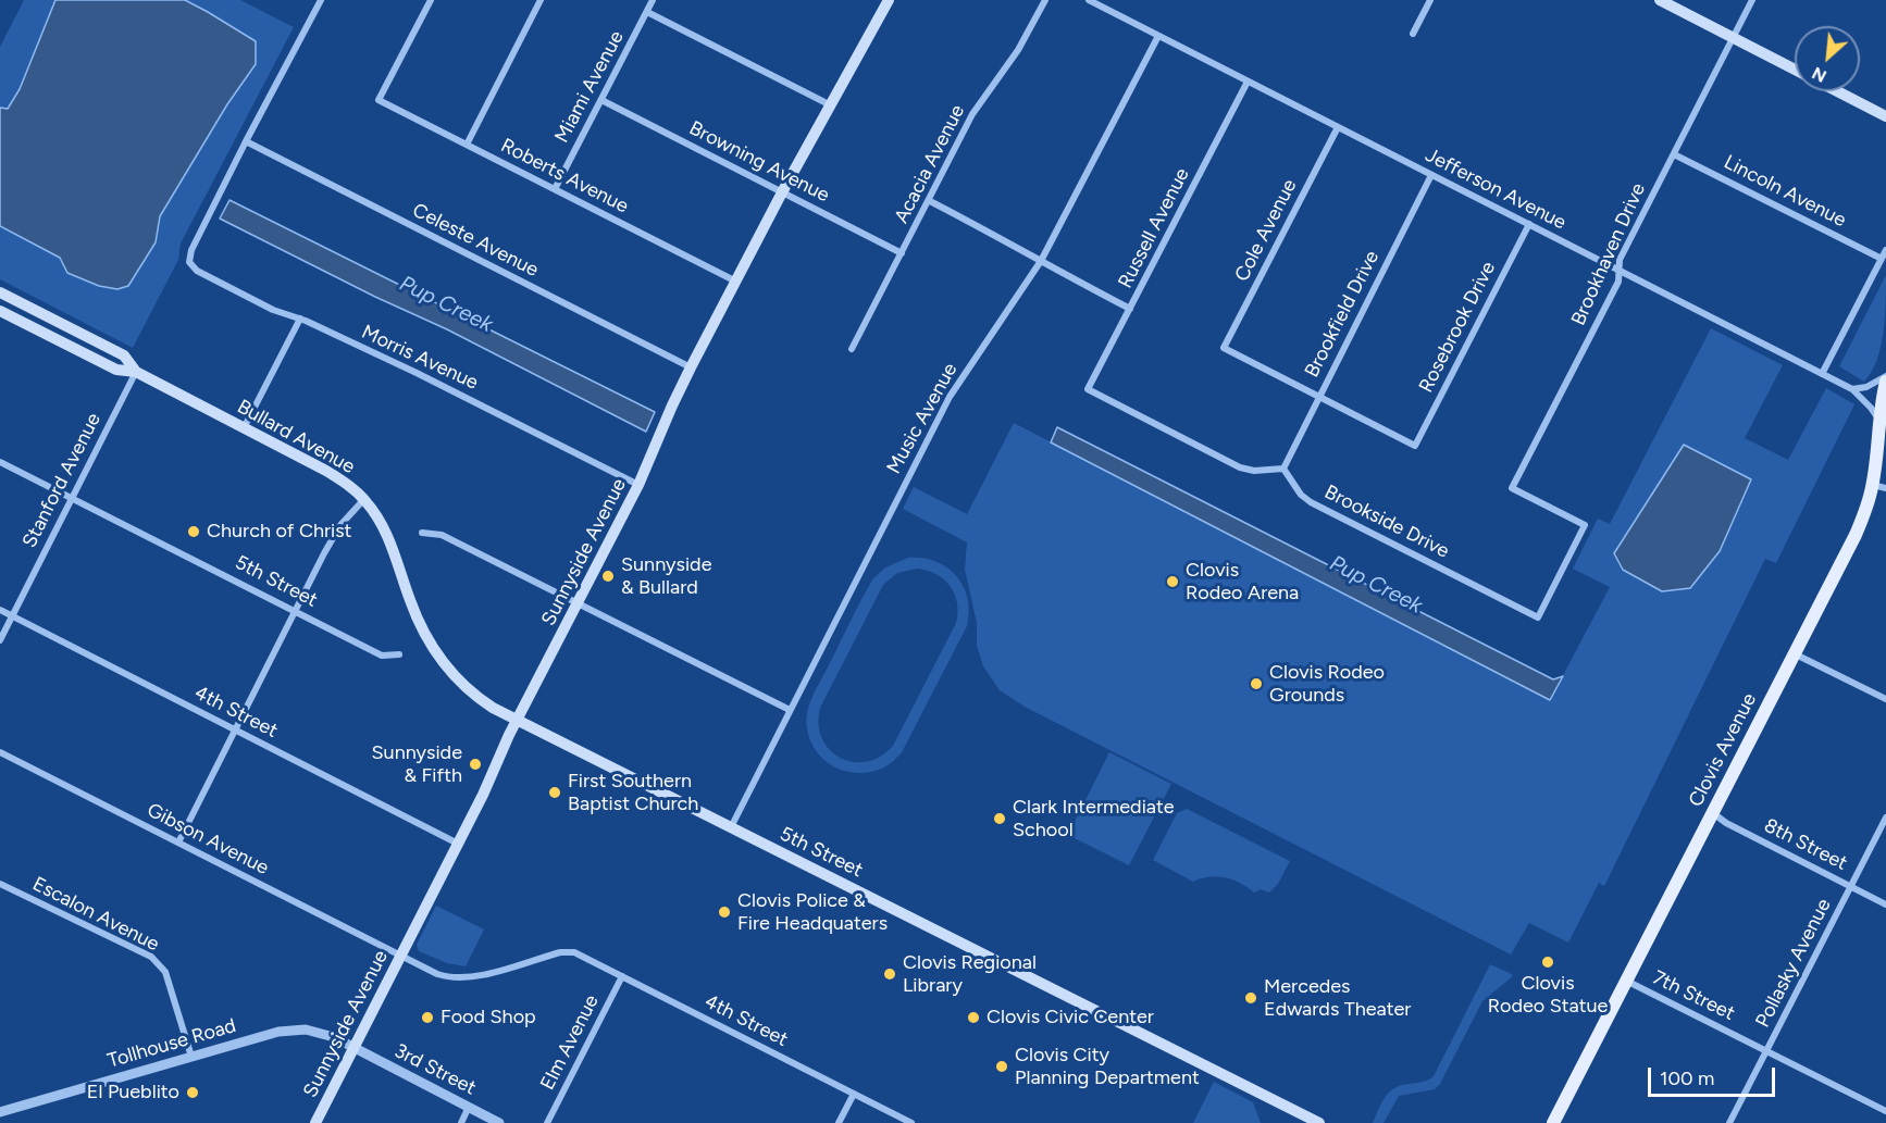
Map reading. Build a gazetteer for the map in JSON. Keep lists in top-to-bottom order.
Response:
{
  "streets": {
    "main road": [
      "Bullard Avenue",
      "Sunnyside Avenue",
      "5th Street",
      "Clovis Avenue"
    ],
    "street": [
      "Miami Avenue",
      "Browning Avenue",
      "Acacia Avenue",
      "Roberts Avenue",
      "Jefferson Avenue",
      "Lincoln Avenue",
      "Russell Avenue",
      "Cole Avenue",
      "Celeste Avenue",
      "Brookhaven Drive",
      "Brookfield Drive",
      "Rosebrook Drive",
      "Morris Avenue",
      "Music Avenue",
      "Stanford Avenue",
      "Brookside Drive",
      "4th Street",
      "Gibson Avenue",
      "8th Street",
      "Escalon Avenue",
      "Pollasky Avenue",
      "7th Street",
      "Elm Avenue",
      "Tollhouse Road",
      "3rd Street"
    ]
  },
  "crossings": [
    ["Miami Avenue", "Browning Avenue"],
    ["Miami Avenue", "Roberts Avenue"],
    ["Browning Avenue", "Acacia Avenue"],
    ["Browning Avenue", "Sunnyside Avenue"],
    ["Roberts Avenue", "Sunnyside Avenue"],
    ["Jefferson Avenue", "Russell Avenue"],
    ["Jefferson Avenue", "Cole Avenue"],
    ["Jefferson Avenue", "Brookhaven Drive"],
    ["Jefferson Avenue", "Brookfield Drive"],
    ["Jefferson Avenue", "Rosebrook Drive"],
    ["Jefferson Avenue", "Music Avenue"],
    ["Jefferson Avenue", "Clovis Avenue"],
    ["Lincoln Avenue", "Brookhaven Drive"],
    ["Russell Avenue", "Brookfield Drive"],
    ["Russell Avenue", "Brookside Drive"],
    ["Cole Avenue", "Brookfield Drive"],
    ["Cole Avenue", "Rosebrook Drive"],
    ["Celeste Avenue", "Morris Avenue"],
    ["Celeste Avenue", "Sunnyside Avenue"],
    ["Brookhaven Drive", "Brookside Drive"],
    ["Brookfield Drive", "Rosebrook Drive"],
    ["Brookfield Drive", "Brookside Drive"],
    ["Morris Avenue", "Sunnyside Avenue"],
    ["Music Avenue", "5th Street"],
    ["Bullard Avenue", "Stanford Avenue"],
    ["Bullard Avenue", "Sunnyside Avenue"],
    ["Bullard Avenue", "5th Street"],
    ["Stanford Avenue", "5th Street"],
    ["Stanford Avenue", "4th Street"],
    ["Sunnyside Avenue", "5th Street"],
    ["Sunnyside Avenue", "4th Street"],
    ["Sunnyside Avenue", "Gibson Avenue"],
    ["Sunnyside Avenue", "Tollhouse Road"],
    ["Sunnyside Avenue", "3rd Street"],
    ["4th Street", "Gibson Avenue"],
    ["4th Street", "Elm Avenue"],
    ["Clovis Avenue", "8th Street"],
    ["Clovis Avenue", "7th Street"],
    ["8th Street", "Pollasky Avenue"],
    ["Escalon Avenue", "Tollhouse Road"],
    ["Pollasky Avenue", "7th Street"],
    ["Tollhouse Road", "3rd Street"]
  ],
  "water": ["Pup Creek"],
  "places": [
    "Church of Christ",
    "Sunnyside & Bullard",
    "Clovis Rodeo Arena",
    "Clovis Rodeo Grounds",
    "Sunnyside & Fifth",
    "First Southern Baptist Church",
    "Clark Intermediate School",
    "Clovis Police & Fire Headquaters",
    "Clovis Rodeo Statue",
    "Clovis Regional Library",
    "Mercedes Edwards Theater",
    "Food Shop",
    "Clovis Civic Center",
    "Clovis City Planning Department",
    "El Pueblito"
  ],
  "scale_bar": "100 m",
  "north": "bottom left"
}
